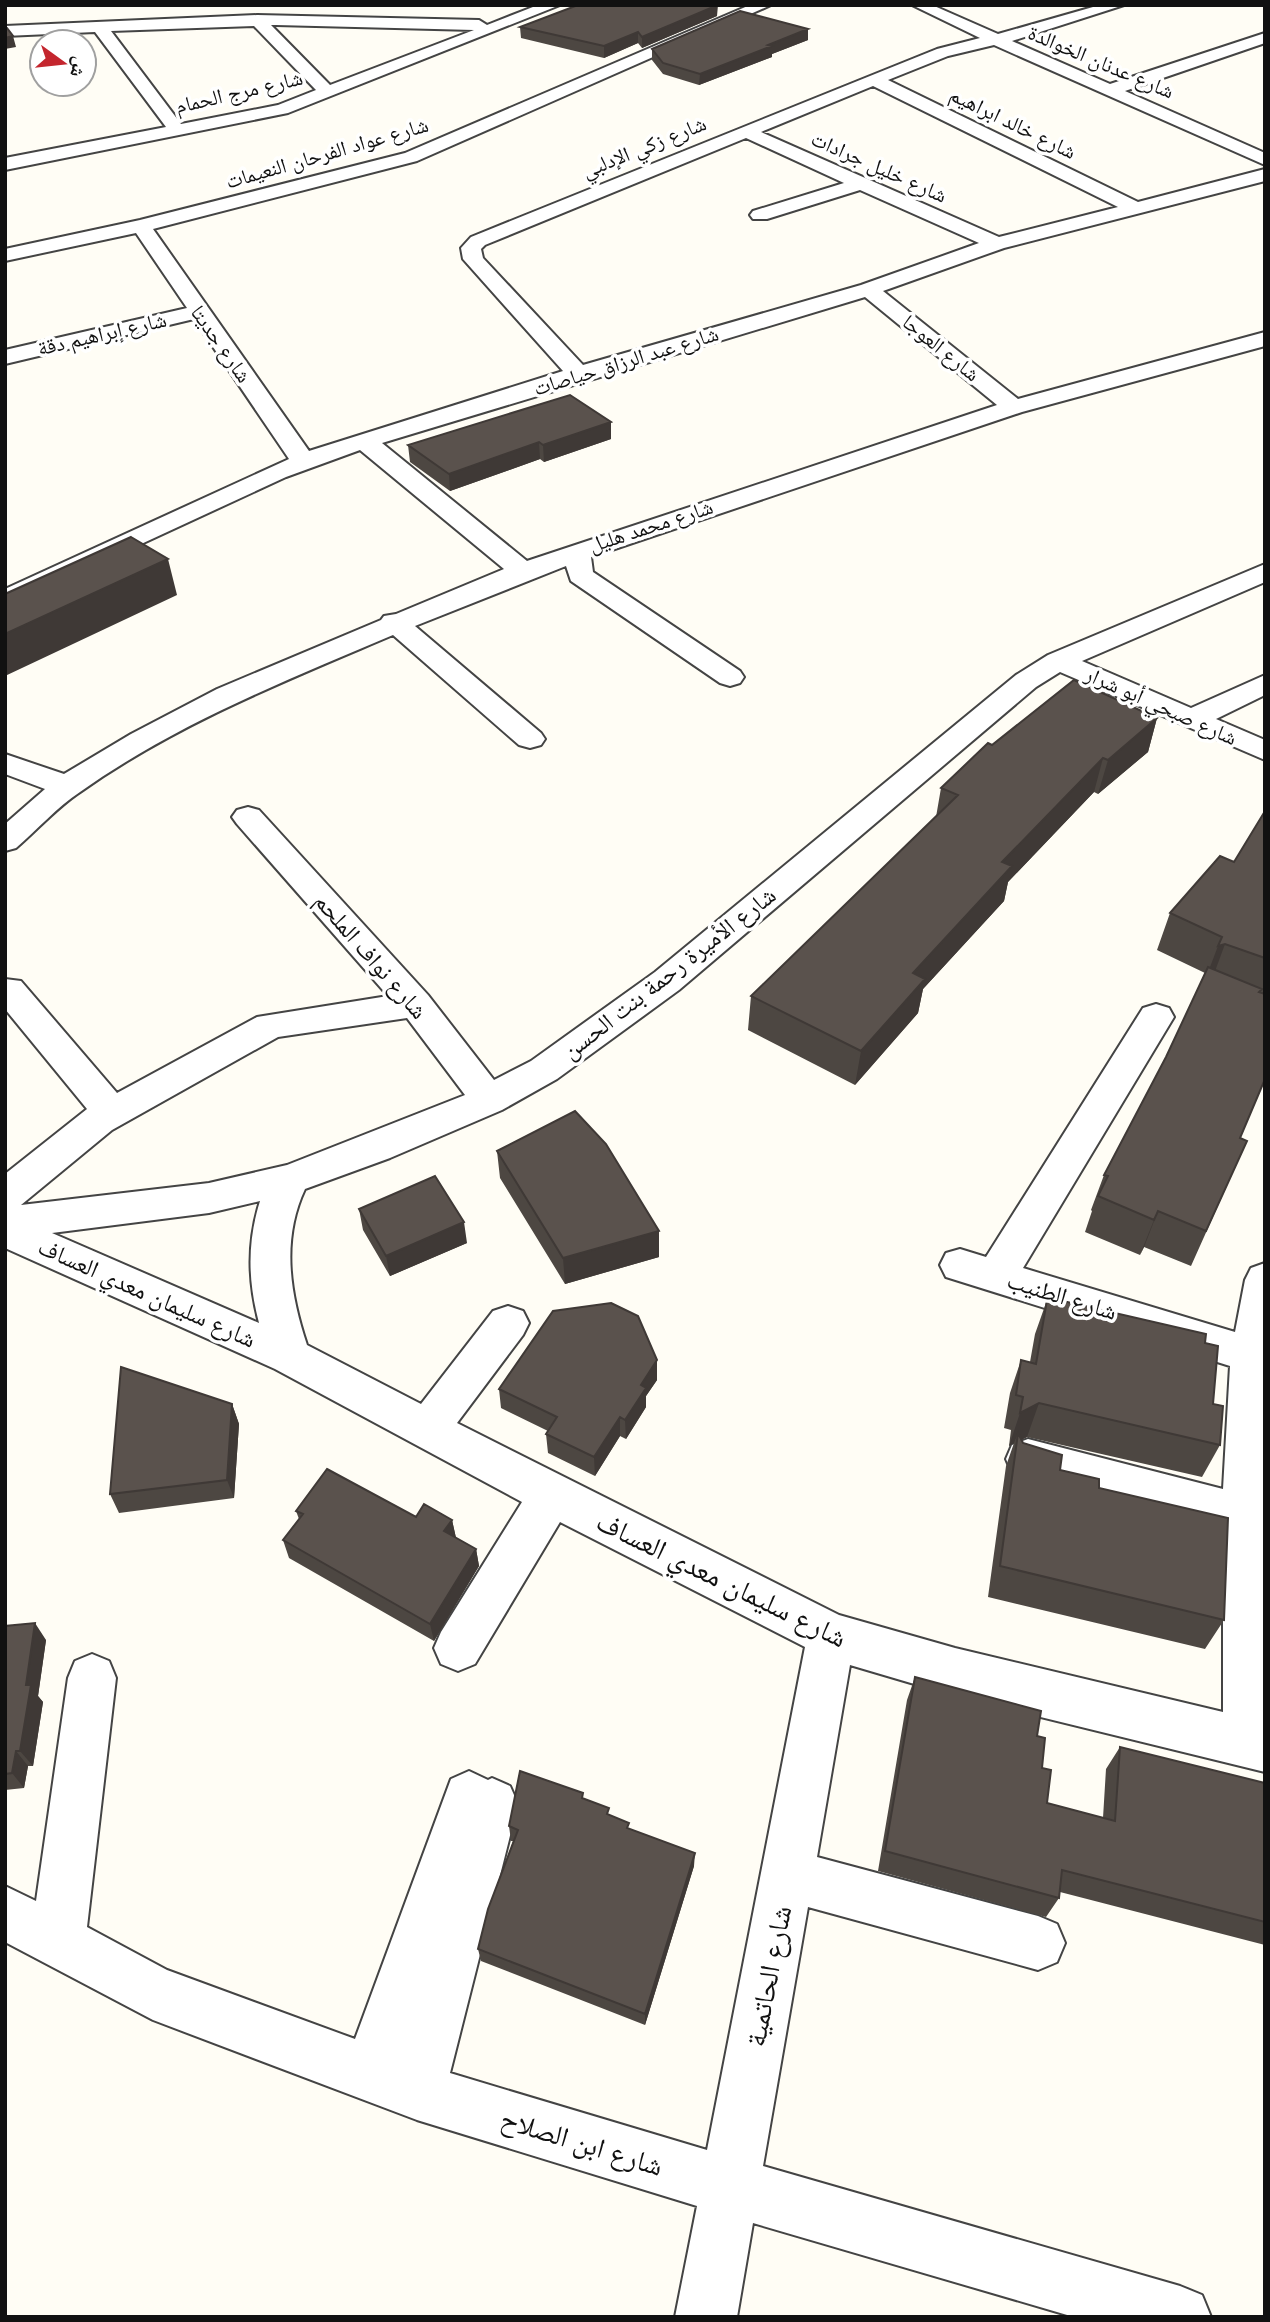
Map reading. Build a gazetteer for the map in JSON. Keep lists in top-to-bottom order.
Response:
{
  "streets": {
    "street": [
      "شارع عدنان الخوالدة",
      "شارع مرج الحمام",
      "شارع خالد ابراهيم",
      "شارع زكي الإدلبي",
      "شارع عواد الفرحان النعيمات",
      "شارع خليل جرادات",
      "شارع إبراهيم دقة",
      "شارع جديتا",
      "شارع العوجا",
      "شارع عبد الرزاق حياصات",
      "شارع محمد هليل",
      "شارع صبحي أبو شرار",
      "شارع نواف الملحم",
      "شارع الأميرة رحمة بنت الحسن",
      "شارع سليمان معدي العساف",
      "شارع الطنيب",
      "شارع الحاتمية",
      "شارع ابن الصلاح"
    ]
  },
  "crossings": [
    ["شارع عدنان الخوالدة", "شارع زكي الإدلبي"],
    ["شارع خالد ابراهيم", "شارع زكي الإدلبي"],
    ["شارع خالد ابراهيم", "شارع عبد الرزاق حياصات"],
    ["شارع زكي الإدلبي", "شارع خليل جرادات"],
    ["شارع زكي الإدلبي", "شارع عبد الرزاق حياصات"],
    ["شارع عواد الفرحان النعيمات", "شارع جديتا"],
    ["شارع خليل جرادات", "شارع عبد الرزاق حياصات"],
    ["شارع إبراهيم دقة", "شارع جديتا"],
    ["شارع جديتا", "شارع عبد الرزاق حياصات"],
    ["شارع العوجا", "شارع عبد الرزاق حياصات"],
    ["شارع العوجا", "شارع محمد هليل"],
    ["شارع صبحي أبو شرار", "شارع الأميرة رحمة بنت الحسن"],
    ["شارع نواف الملحم", "شارع الأميرة رحمة بنت الحسن"],
    ["شارع الأميرة رحمة بنت الحسن", "شارع سليمان معدي العساف"],
    ["شارع سليمان معدي العساف", "شارع الحاتمية"],
    ["شارع الحاتمية", "شارع ابن الصلاح"]
  ],
  "north": "right"
}
